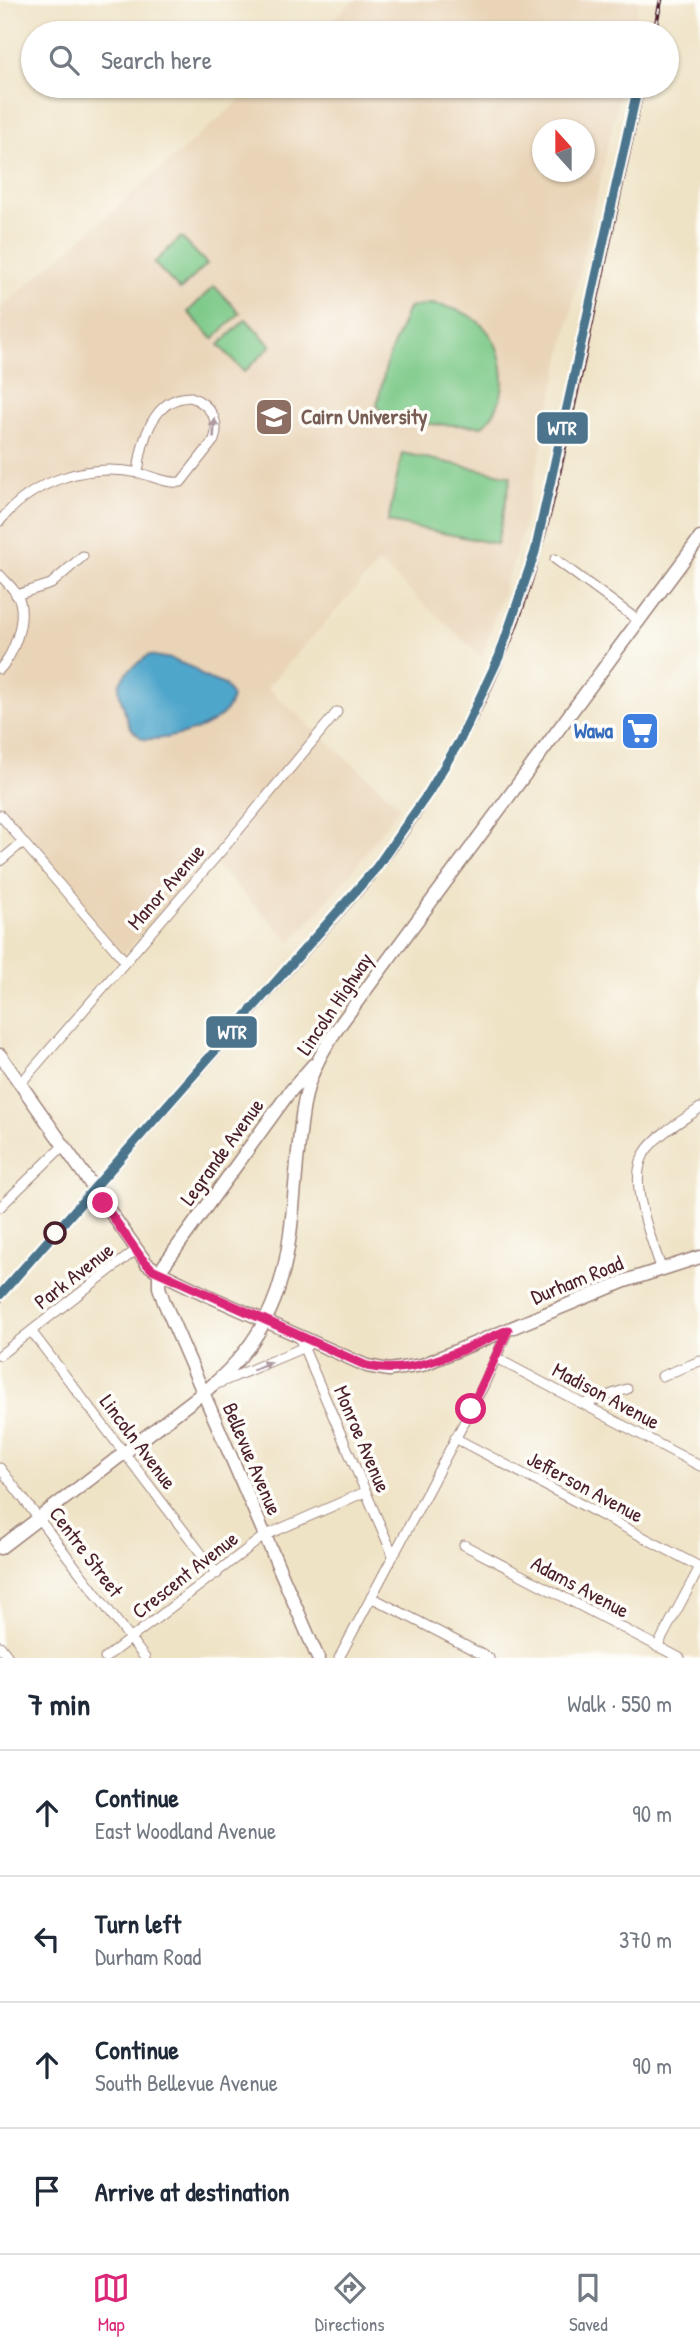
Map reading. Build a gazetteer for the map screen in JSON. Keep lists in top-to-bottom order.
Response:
{
  "streets": {
    "main road": [
      "Lincoln Highway",
      "Legrande Avenue",
      "Durham Road",
      "Bellevue Avenue"
    ],
    "street": [
      "Manor Avenue",
      "Park Avenue",
      "Madison Avenue",
      "Monroe Avenue",
      "Lincoln Avenue",
      "Jefferson Avenue",
      "Centre Street",
      "Crescent Avenue",
      "Adams Avenue"
    ]
  },
  "crossings": [
    ["Manor Avenue", "Durham Road"],
    ["Lincoln Highway", "Legrande Avenue"],
    ["Lincoln Highway", "Durham Road"],
    ["Lincoln Highway", "Lincoln Avenue"],
    ["Lincoln Highway", "Bellevue Avenue"],
    ["Lincoln Highway", "Centre Street"],
    ["Legrande Avenue", "Durham Road"],
    ["Legrande Avenue", "Bellevue Avenue"],
    ["Park Avenue", "Durham Road"],
    ["Park Avenue", "Lincoln Avenue"],
    ["Durham Road", "Monroe Avenue"],
    ["Durham Road", "Bellevue Avenue"],
    ["Monroe Avenue", "Crescent Avenue"],
    ["Lincoln Avenue", "Crescent Avenue"],
    ["Bellevue Avenue", "Crescent Avenue"],
    ["Centre Street", "Crescent Avenue"]
  ],
  "places": {
    "school or university": ["Cairn University"],
    "supermarket": ["Wawa"]
  },
  "lines": ["transit line WTR"],
  "north": "top",
  "page": {
    "search": "Search here",
    "heading": ["7 min", "Walk · 550 m"],
    "list": [
      ["Continue", "East Woodland Avenue", "90 m"],
      ["Turn left", "Durham Road", "370 m"],
      ["Continue", "South Bellevue Avenue", "90 m"],
      "Arrive at destination"
    ],
    "nav": ["Map", "Directions", "Saved"]
  }
}
